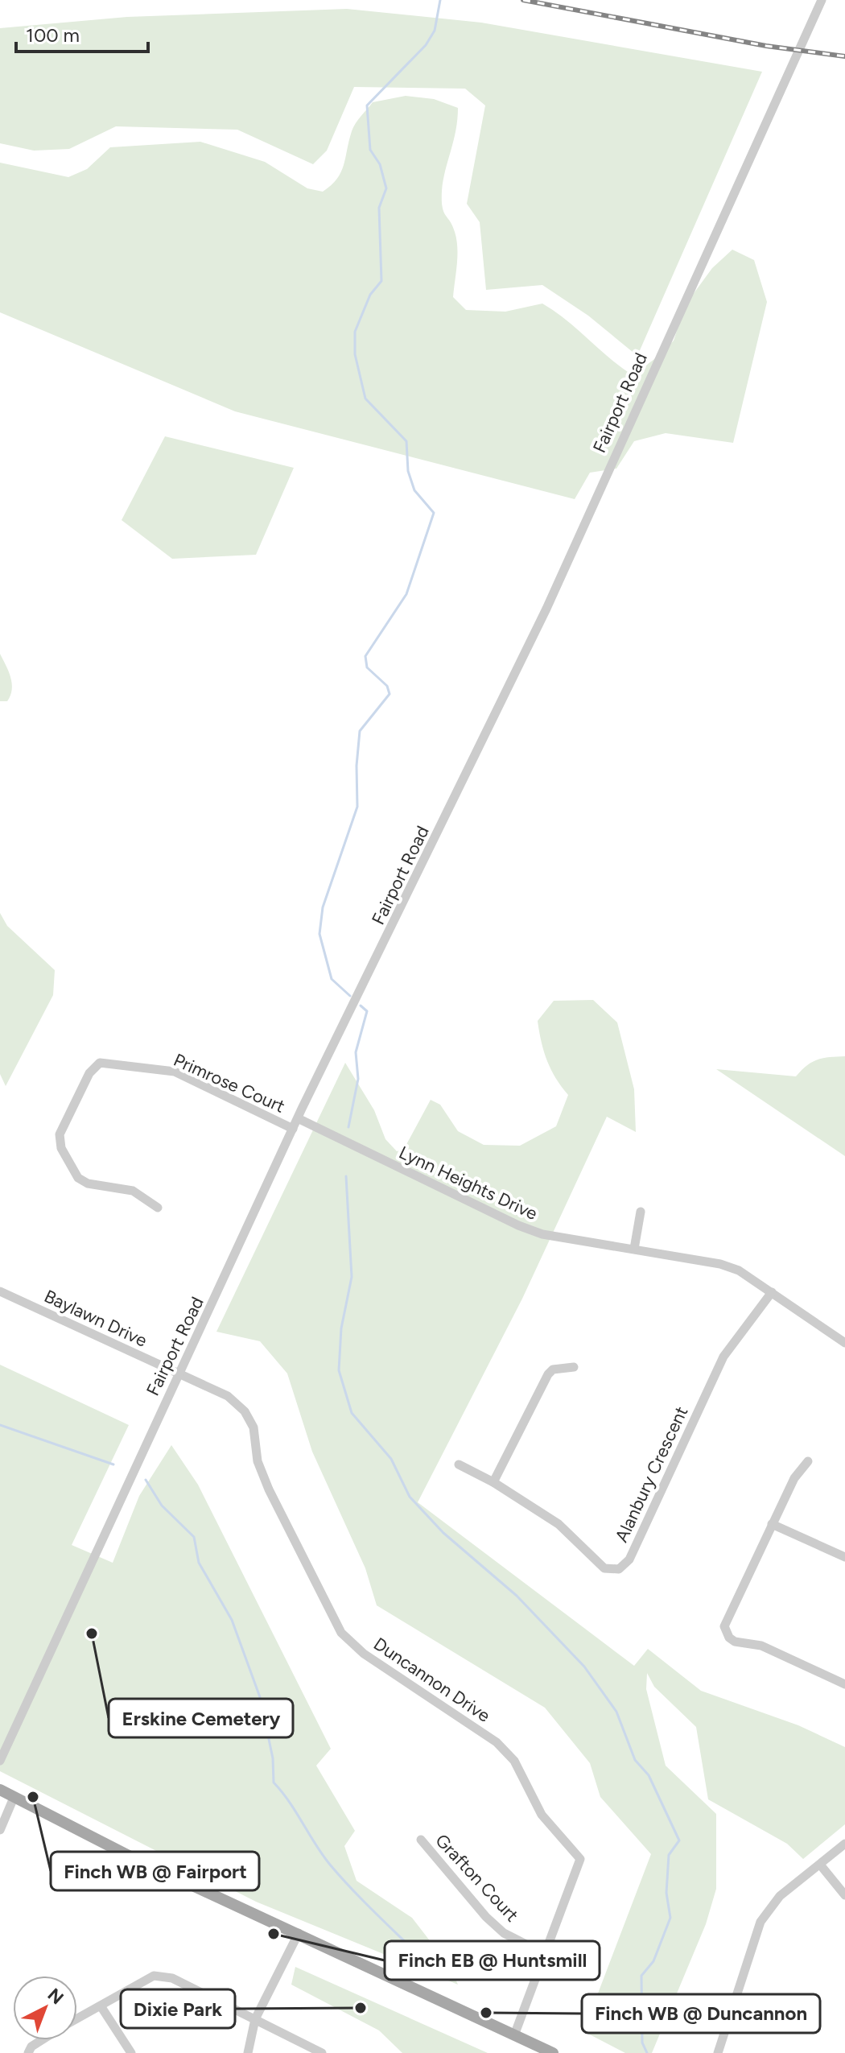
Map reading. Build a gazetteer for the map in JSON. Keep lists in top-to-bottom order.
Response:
{
  "streets": {
    "street": [
      "Fairport Road",
      "Primrose Court",
      "Lynn Heights Drive",
      "Baylawn Drive",
      "Alanbury Crescent",
      "Duncannon Drive",
      "Grafton Court"
    ]
  },
  "crossings": [
    ["Fairport Road", "Primrose Court"],
    ["Fairport Road", "Lynn Heights Drive"],
    ["Fairport Road", "Baylawn Drive"],
    ["Fairport Road", "Duncannon Drive"],
    ["Lynn Heights Drive", "Alanbury Crescent"],
    ["Baylawn Drive", "Duncannon Drive"],
    ["Duncannon Drive", "Grafton Court"]
  ],
  "places": [
    "Erskine Cemetery",
    "Finch WB @ Fairport",
    "Finch EB @ Huntsmill",
    "Dixie Park",
    "Finch WB @ Duncannon"
  ],
  "scale_bar": "100 m",
  "north": "top right"
}
